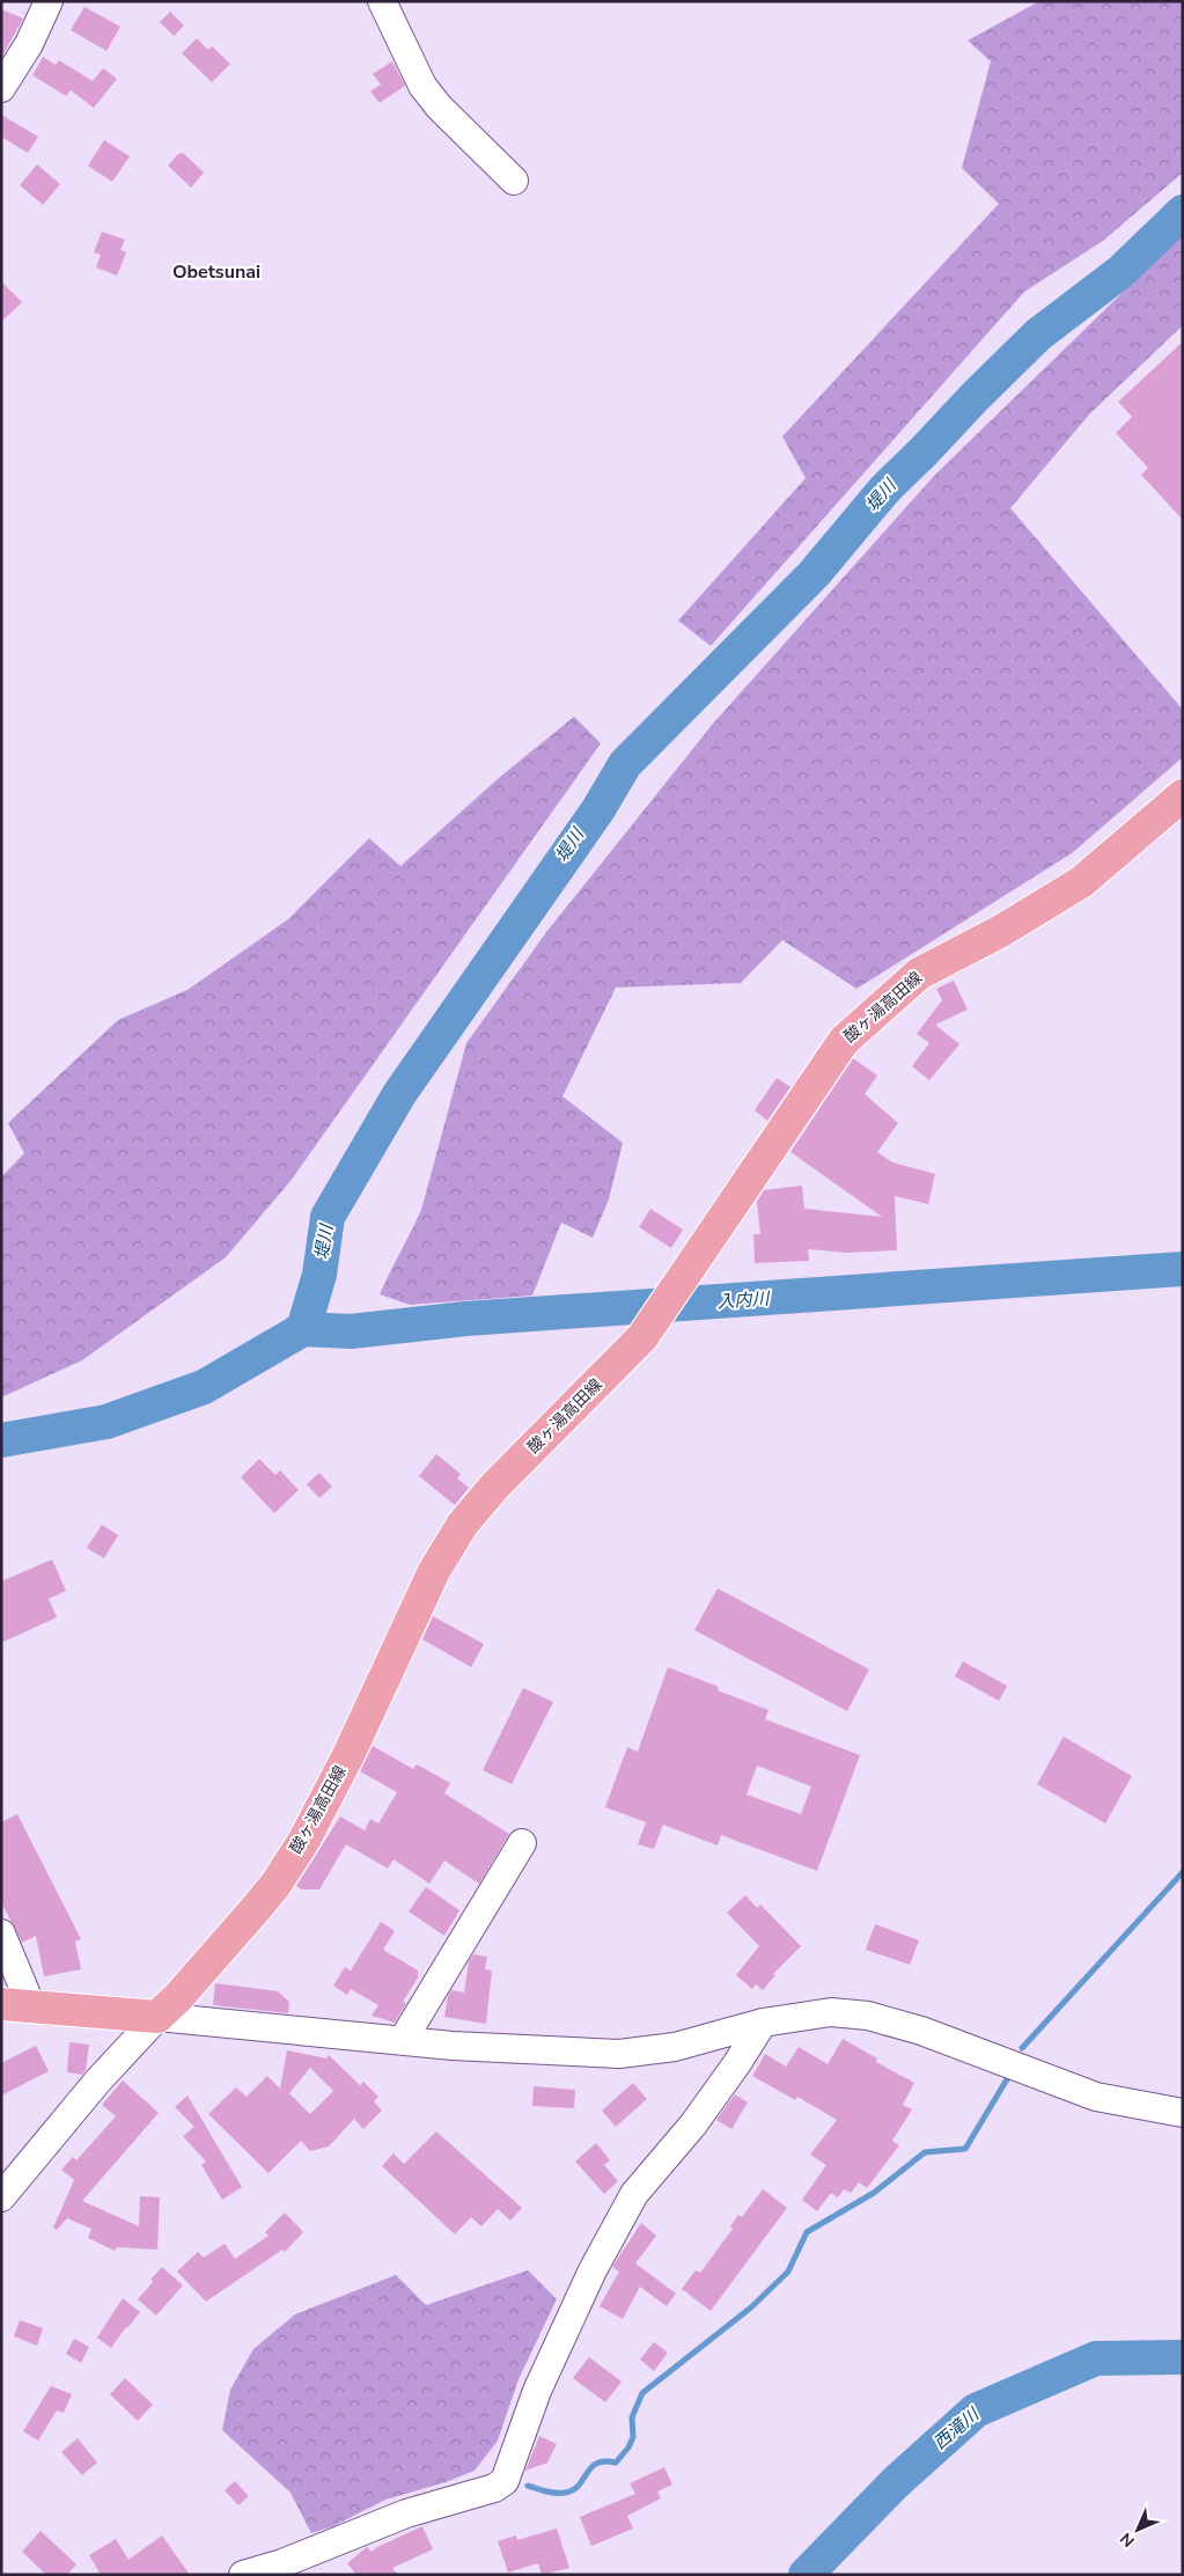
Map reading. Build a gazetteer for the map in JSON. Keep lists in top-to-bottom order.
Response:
{
  "streets": {
    "main road": ["酸ヶ湯高田線"]
  },
  "districts": ["Obetsunai"],
  "water": ["堤川", "入内川", "西滝川"],
  "north": "bottom left"
}
